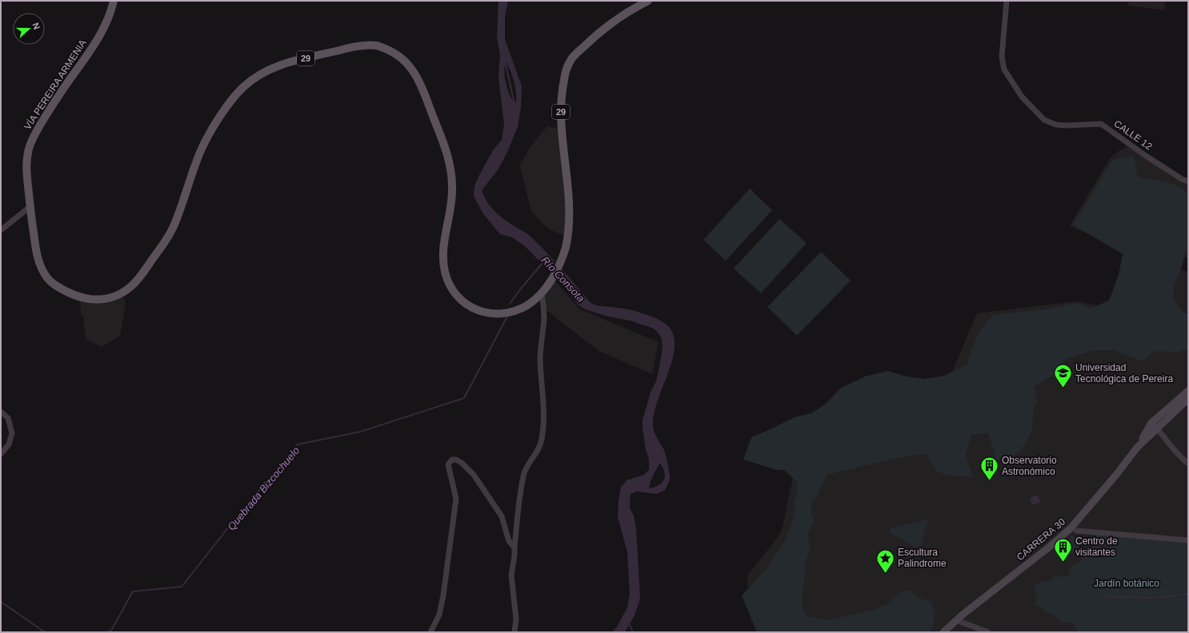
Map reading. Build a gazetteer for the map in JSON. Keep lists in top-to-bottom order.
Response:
{
  "streets": {
    "main road": ["29", "VÍA PEREIRA ARMENIA"],
    "street": ["CALLE 12", "CARRERA 30"]
  },
  "water": ["Río Consota", "Quebrada Bizcochuelo"],
  "parks": ["Jardín botánico"],
  "places": {
    "school or university": ["Universidad Tecnológica de Pereira"],
    "building": ["Observatorio Astronómico", "Centro de visitantes"],
    "place": ["Escultura Palindrome"]
  },
  "north": "right"
}
